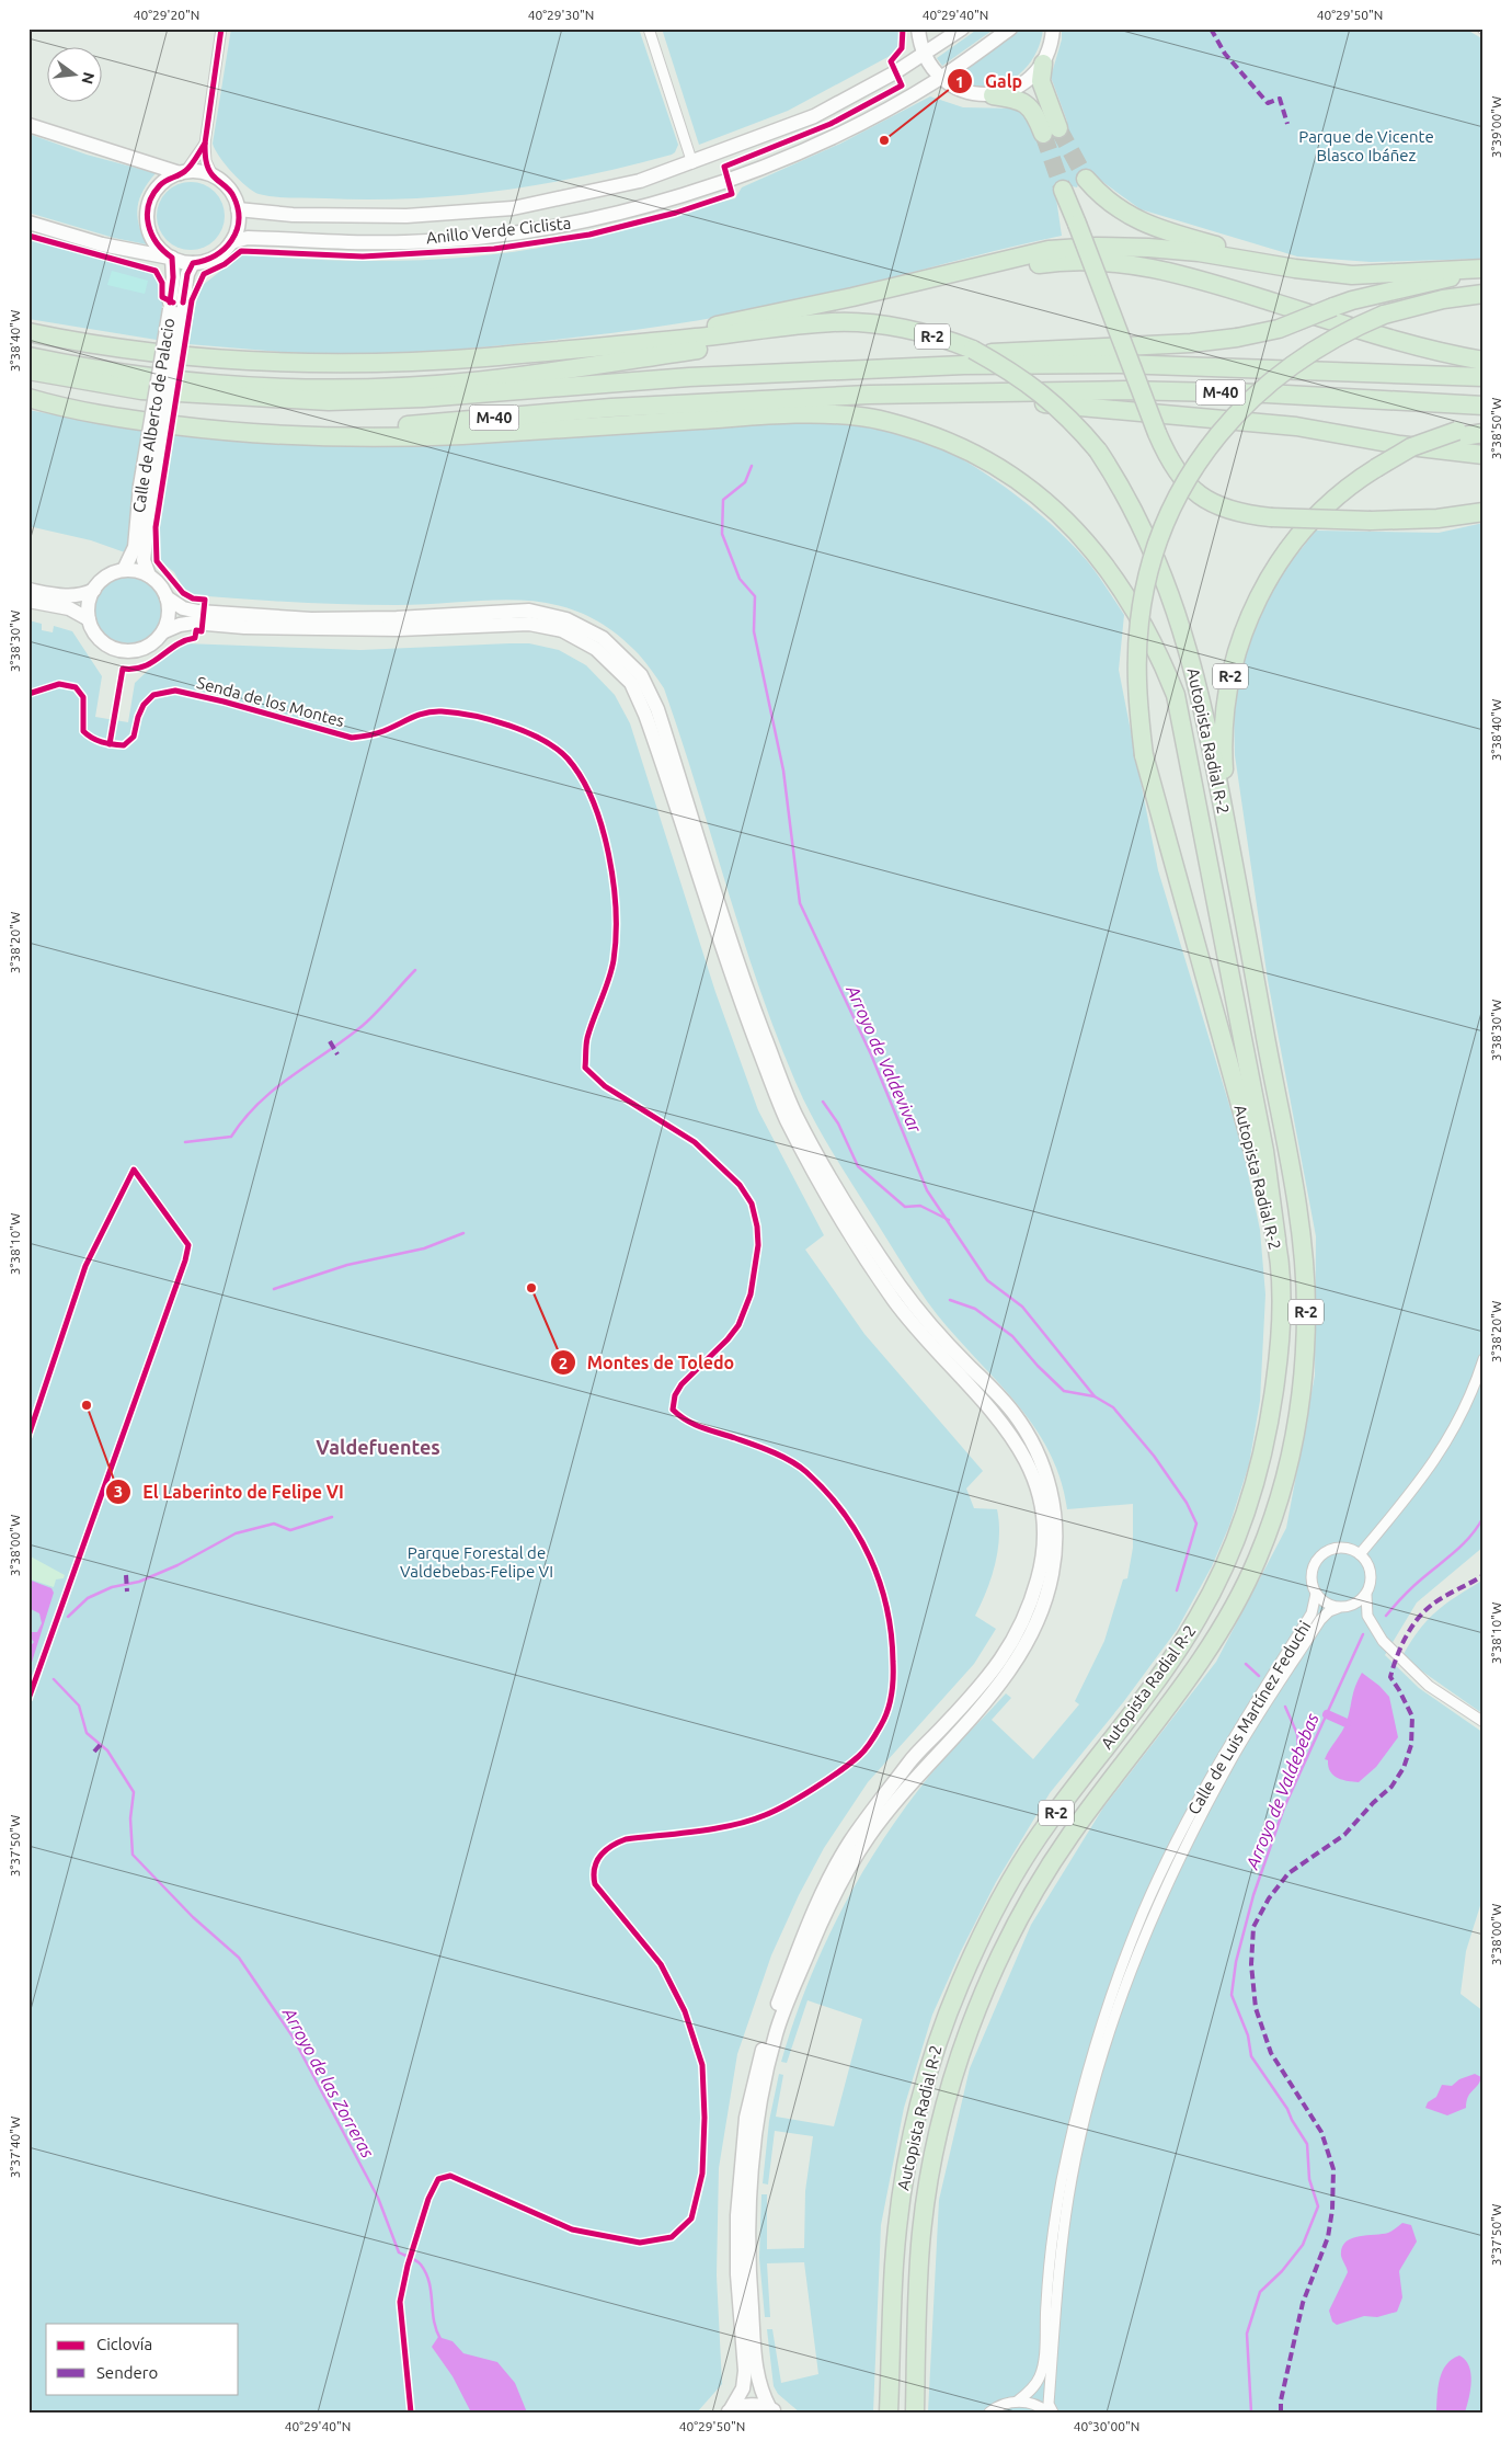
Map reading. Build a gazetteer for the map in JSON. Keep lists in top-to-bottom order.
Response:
{
  "streets": {
    "highway": ["R-2", "M-40", "Autopista Radial R-2"],
    "street": ["Calle de Alberto de Palacio", "Calle de Luis Martínez Feduchi"],
    "cycle path": ["Anillo Verde Ciclista", "Senda de los Montes"]
  },
  "districts": ["Valdefuentes"],
  "water": ["Arroyo de Valdevivar", "Arroyo de Valdebebas", "Arroyo de las Zorreras"],
  "parks": ["Parque de Vicente Blasco Ibáñez", "Parque Forestal de Valdebebas-Felipe VI"],
  "places": ["Galp", "Montes de Toledo", "El Laberinto de Felipe VI"],
  "legend": ["Ciclovía", "Sendero"],
  "north": "right",
  "coordinates": [
    "40°29'20\"N",
    "40°29'30\"N",
    "40°29'40\"N",
    "40°29'50\"N",
    "3°39'00\"W",
    "3°38'40\"W",
    "3°38'50\"W",
    "3°38'30\"W",
    "3°38'20\"W",
    "3°38'10\"W",
    "3°38'00\"W",
    "3°37'50\"W",
    "3°37'40\"W",
    "40°30'00\"N"
  ]
}
